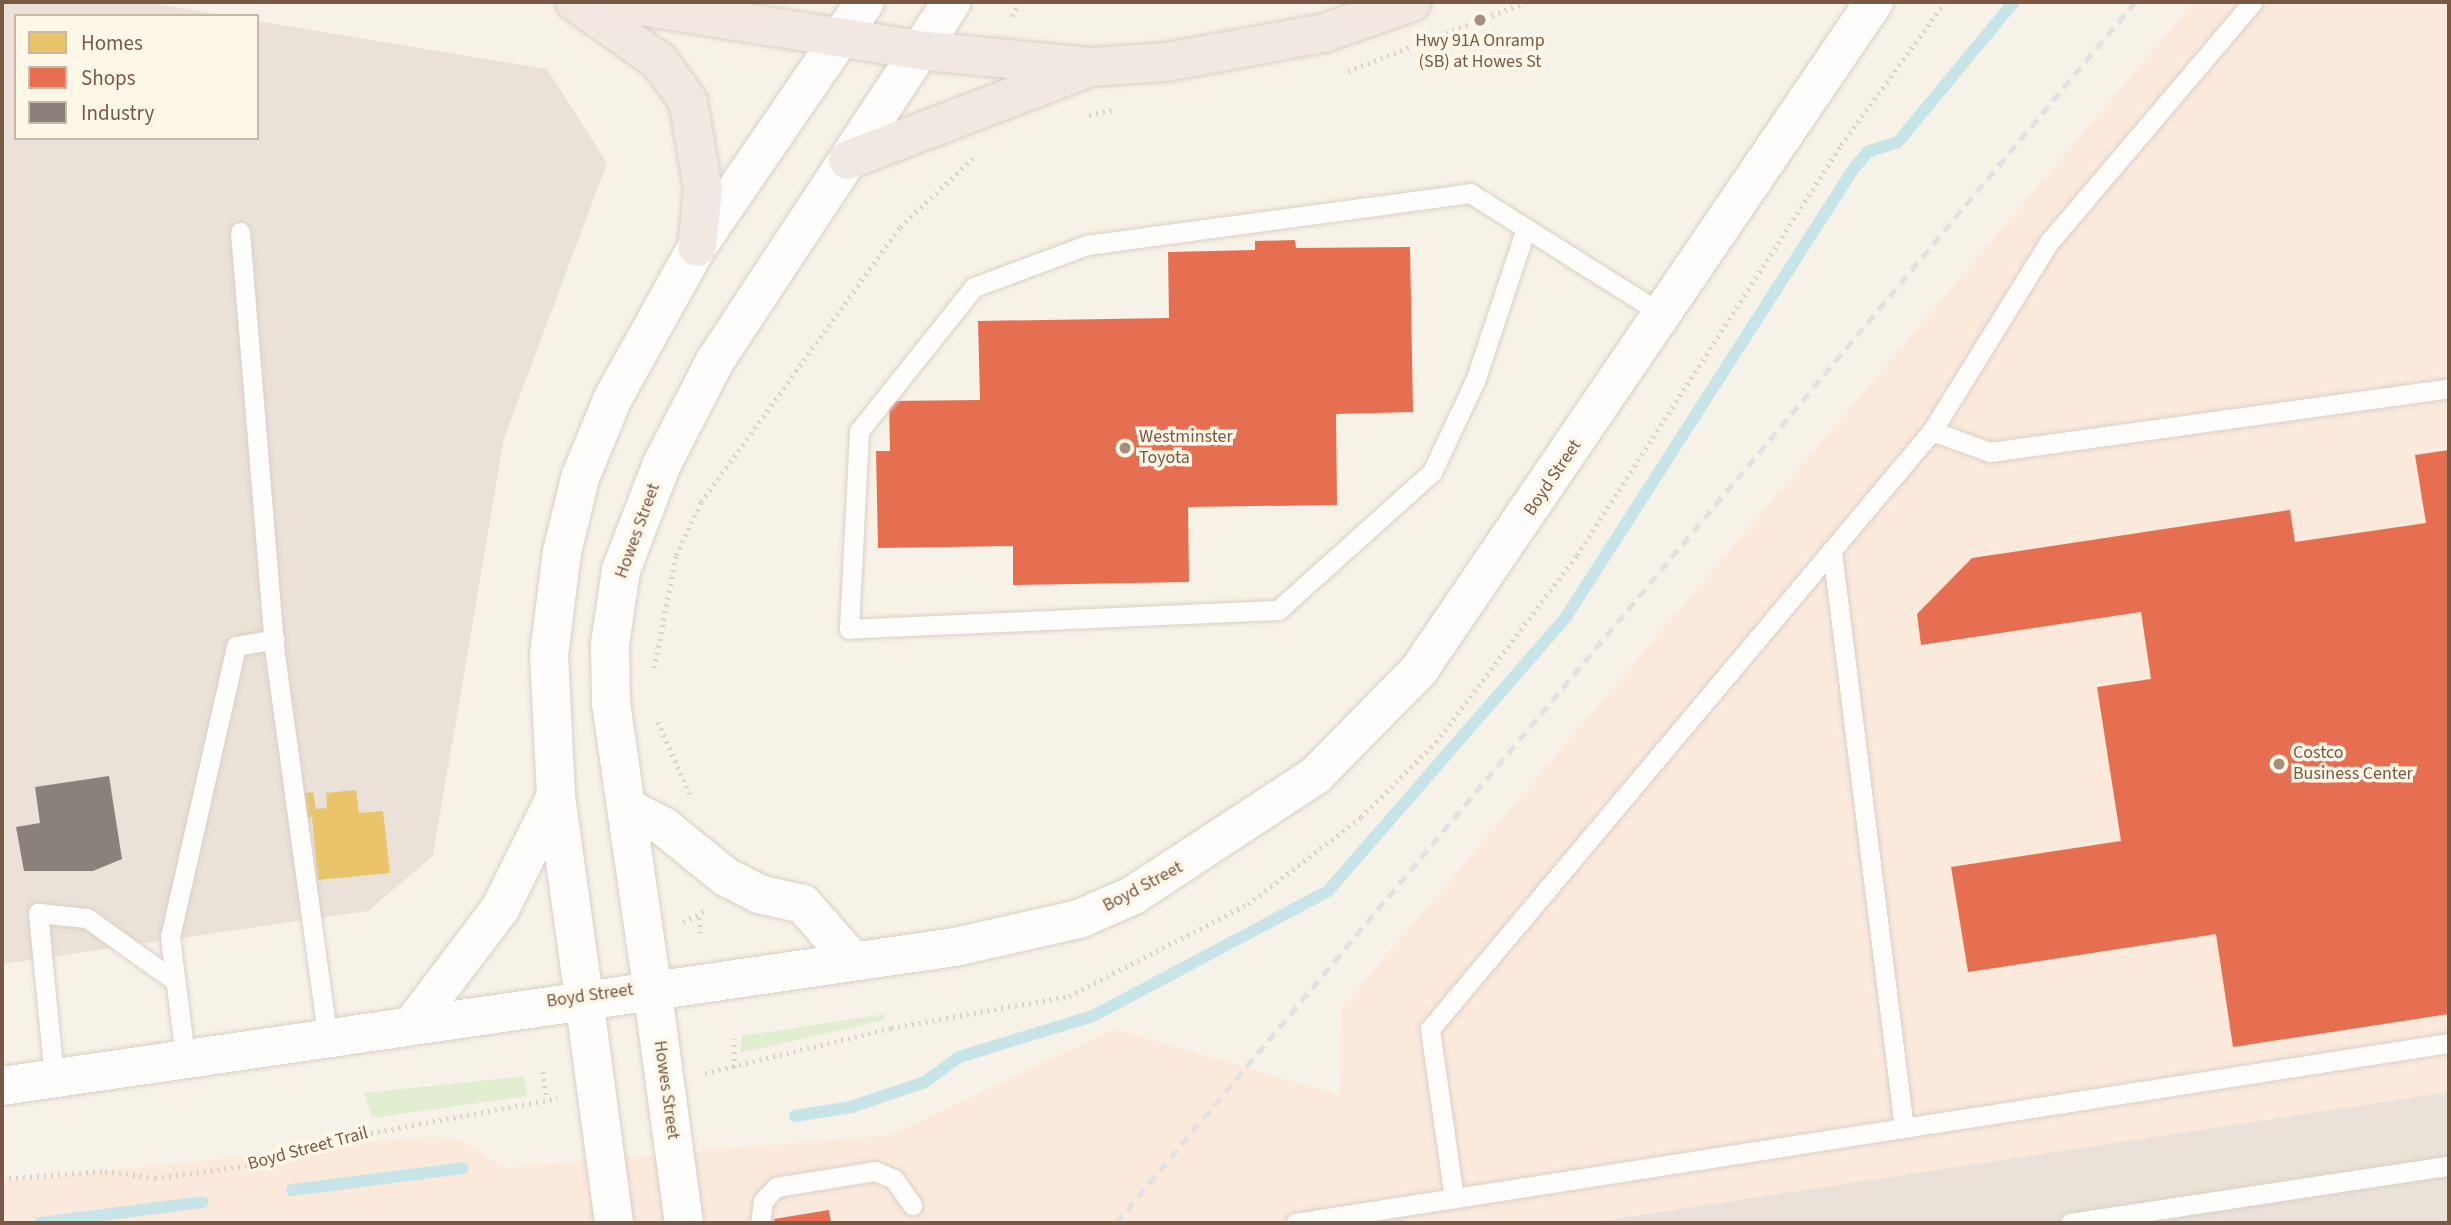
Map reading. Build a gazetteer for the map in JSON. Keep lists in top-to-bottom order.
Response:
{
  "streets": {
    "main road": ["Boyd Street", "Howes Street"],
    "path": ["Boyd Street Trail"]
  },
  "crossings": [
    ["Boyd Street", "Howes Street"]
  ],
  "places": ["Hwy 91A Onramp (SB) at Howes St", "Westminster Toyota", "Costco Business Center"],
  "legend": ["Homes", "Shops", "Industry"]
}
